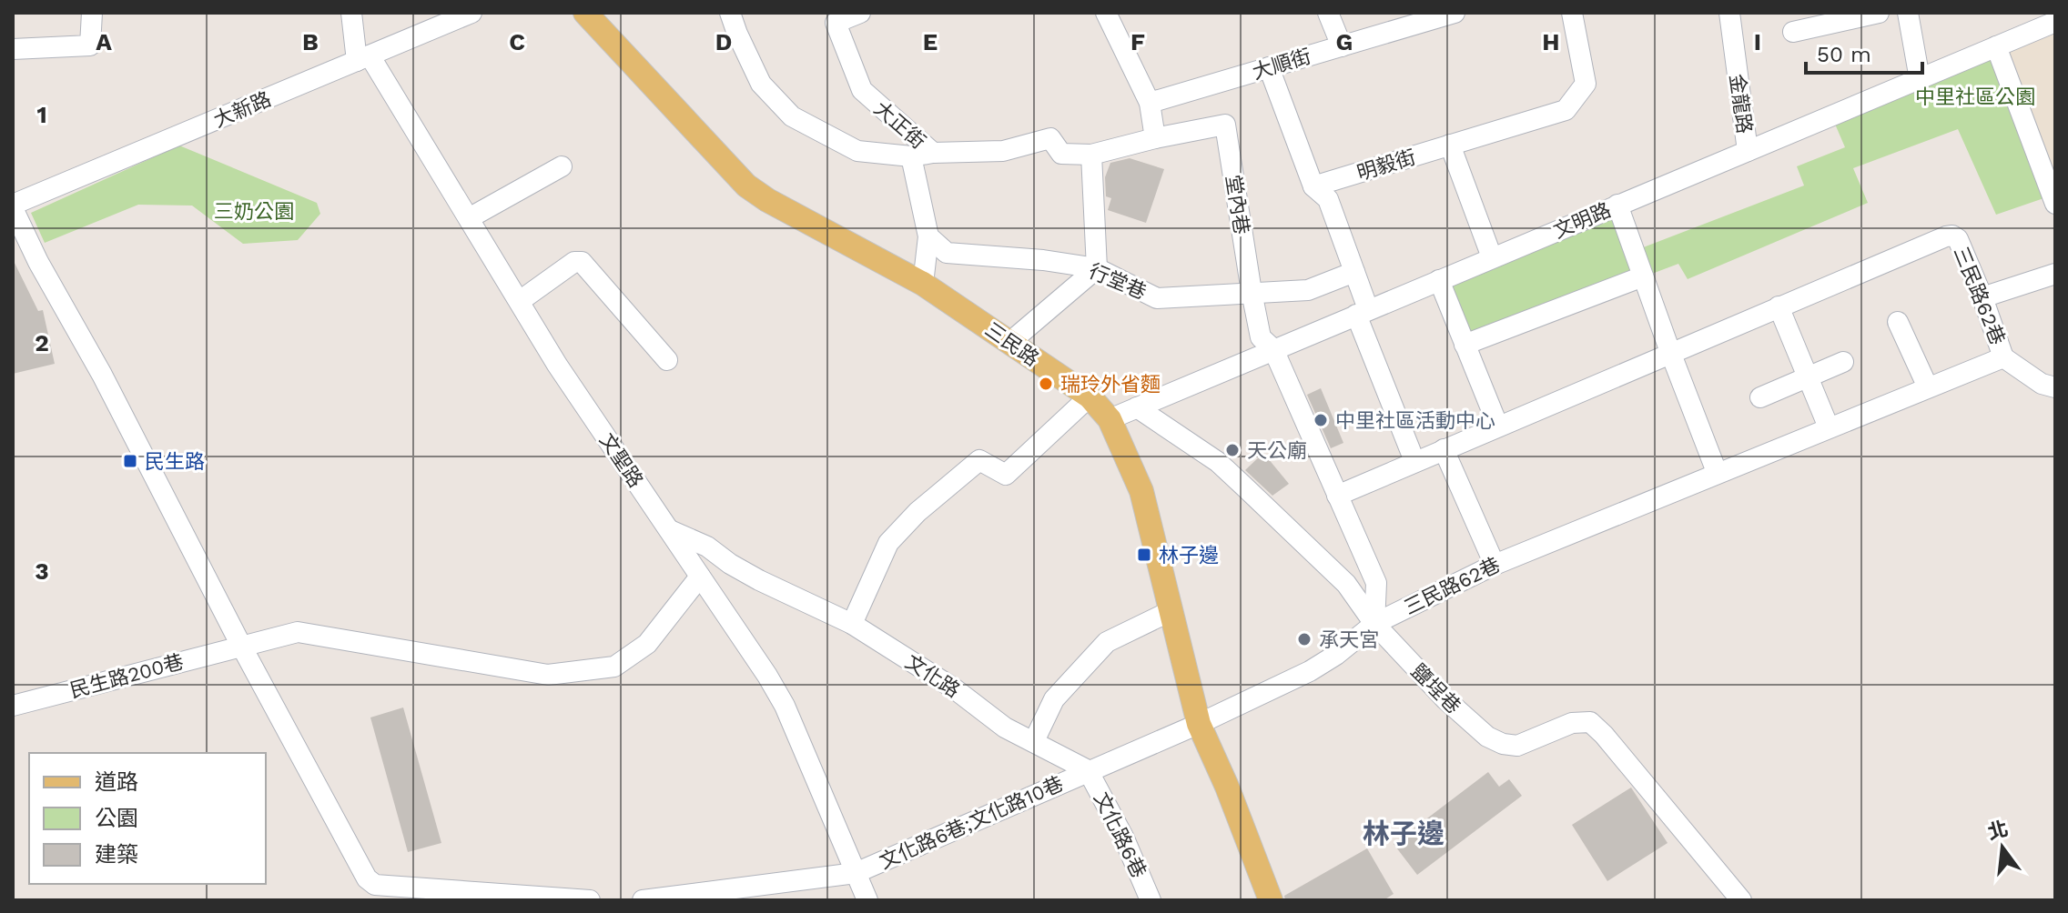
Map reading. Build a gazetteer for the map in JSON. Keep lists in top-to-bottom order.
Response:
{
  "streets": {
    "main road": ["三民路"],
    "street": [
      "大順街",
      "金龍路",
      "大新路",
      "大正街",
      "明毅街",
      "堂內巷",
      "文明路",
      "行堂巷",
      "三民路62巷",
      "文聖路",
      "民生路200巷",
      "文化路",
      "鹽埕巷",
      "文化路6巷;文化路10巷",
      "文化路6巷"
    ]
  },
  "crossings": [
    ["金龍路", "文明路"],
    ["大新路", "文聖路"],
    ["大正街", "行堂巷"],
    ["大正街", "三民路"],
    ["堂內巷", "文明路"],
    ["堂內巷", "行堂巷"],
    ["堂內巷", "三民路62巷"],
    ["堂內巷", "鹽埕巷"],
    ["文明路", "三民路"],
    ["文明路", "鹽埕巷"],
    ["三民路62巷", "三民路"],
    ["三民路62巷", "鹽埕巷"],
    ["文聖路", "民生路200巷"],
    ["文聖路", "文化路"],
    ["文聖路", "文化路6巷;文化路10巷"],
    ["文化路", "文化路6巷;文化路10巷"],
    ["文化路", "文化路6巷"],
    ["文化路6巷;文化路10巷", "文化路6巷"]
  ],
  "districts": ["林子邊"],
  "parks": ["中里社區公園", "三奶公園"],
  "places": {
    "other": [
      "瑞玲外省麵",
      "中里社區活動中心",
      "天公廟",
      "承天宮"
    ],
    "transit": ["民生路", "林子邊"]
  },
  "legend": ["道路", "公園", "建築"],
  "scale_bar": "50 m",
  "north": "top",
  "grid": {
    "columns": [
      "A",
      "B",
      "C",
      "D",
      "E",
      "F",
      "G",
      "H",
      "I"
    ],
    "rows": ["1", "2", "3"]
  }
}
